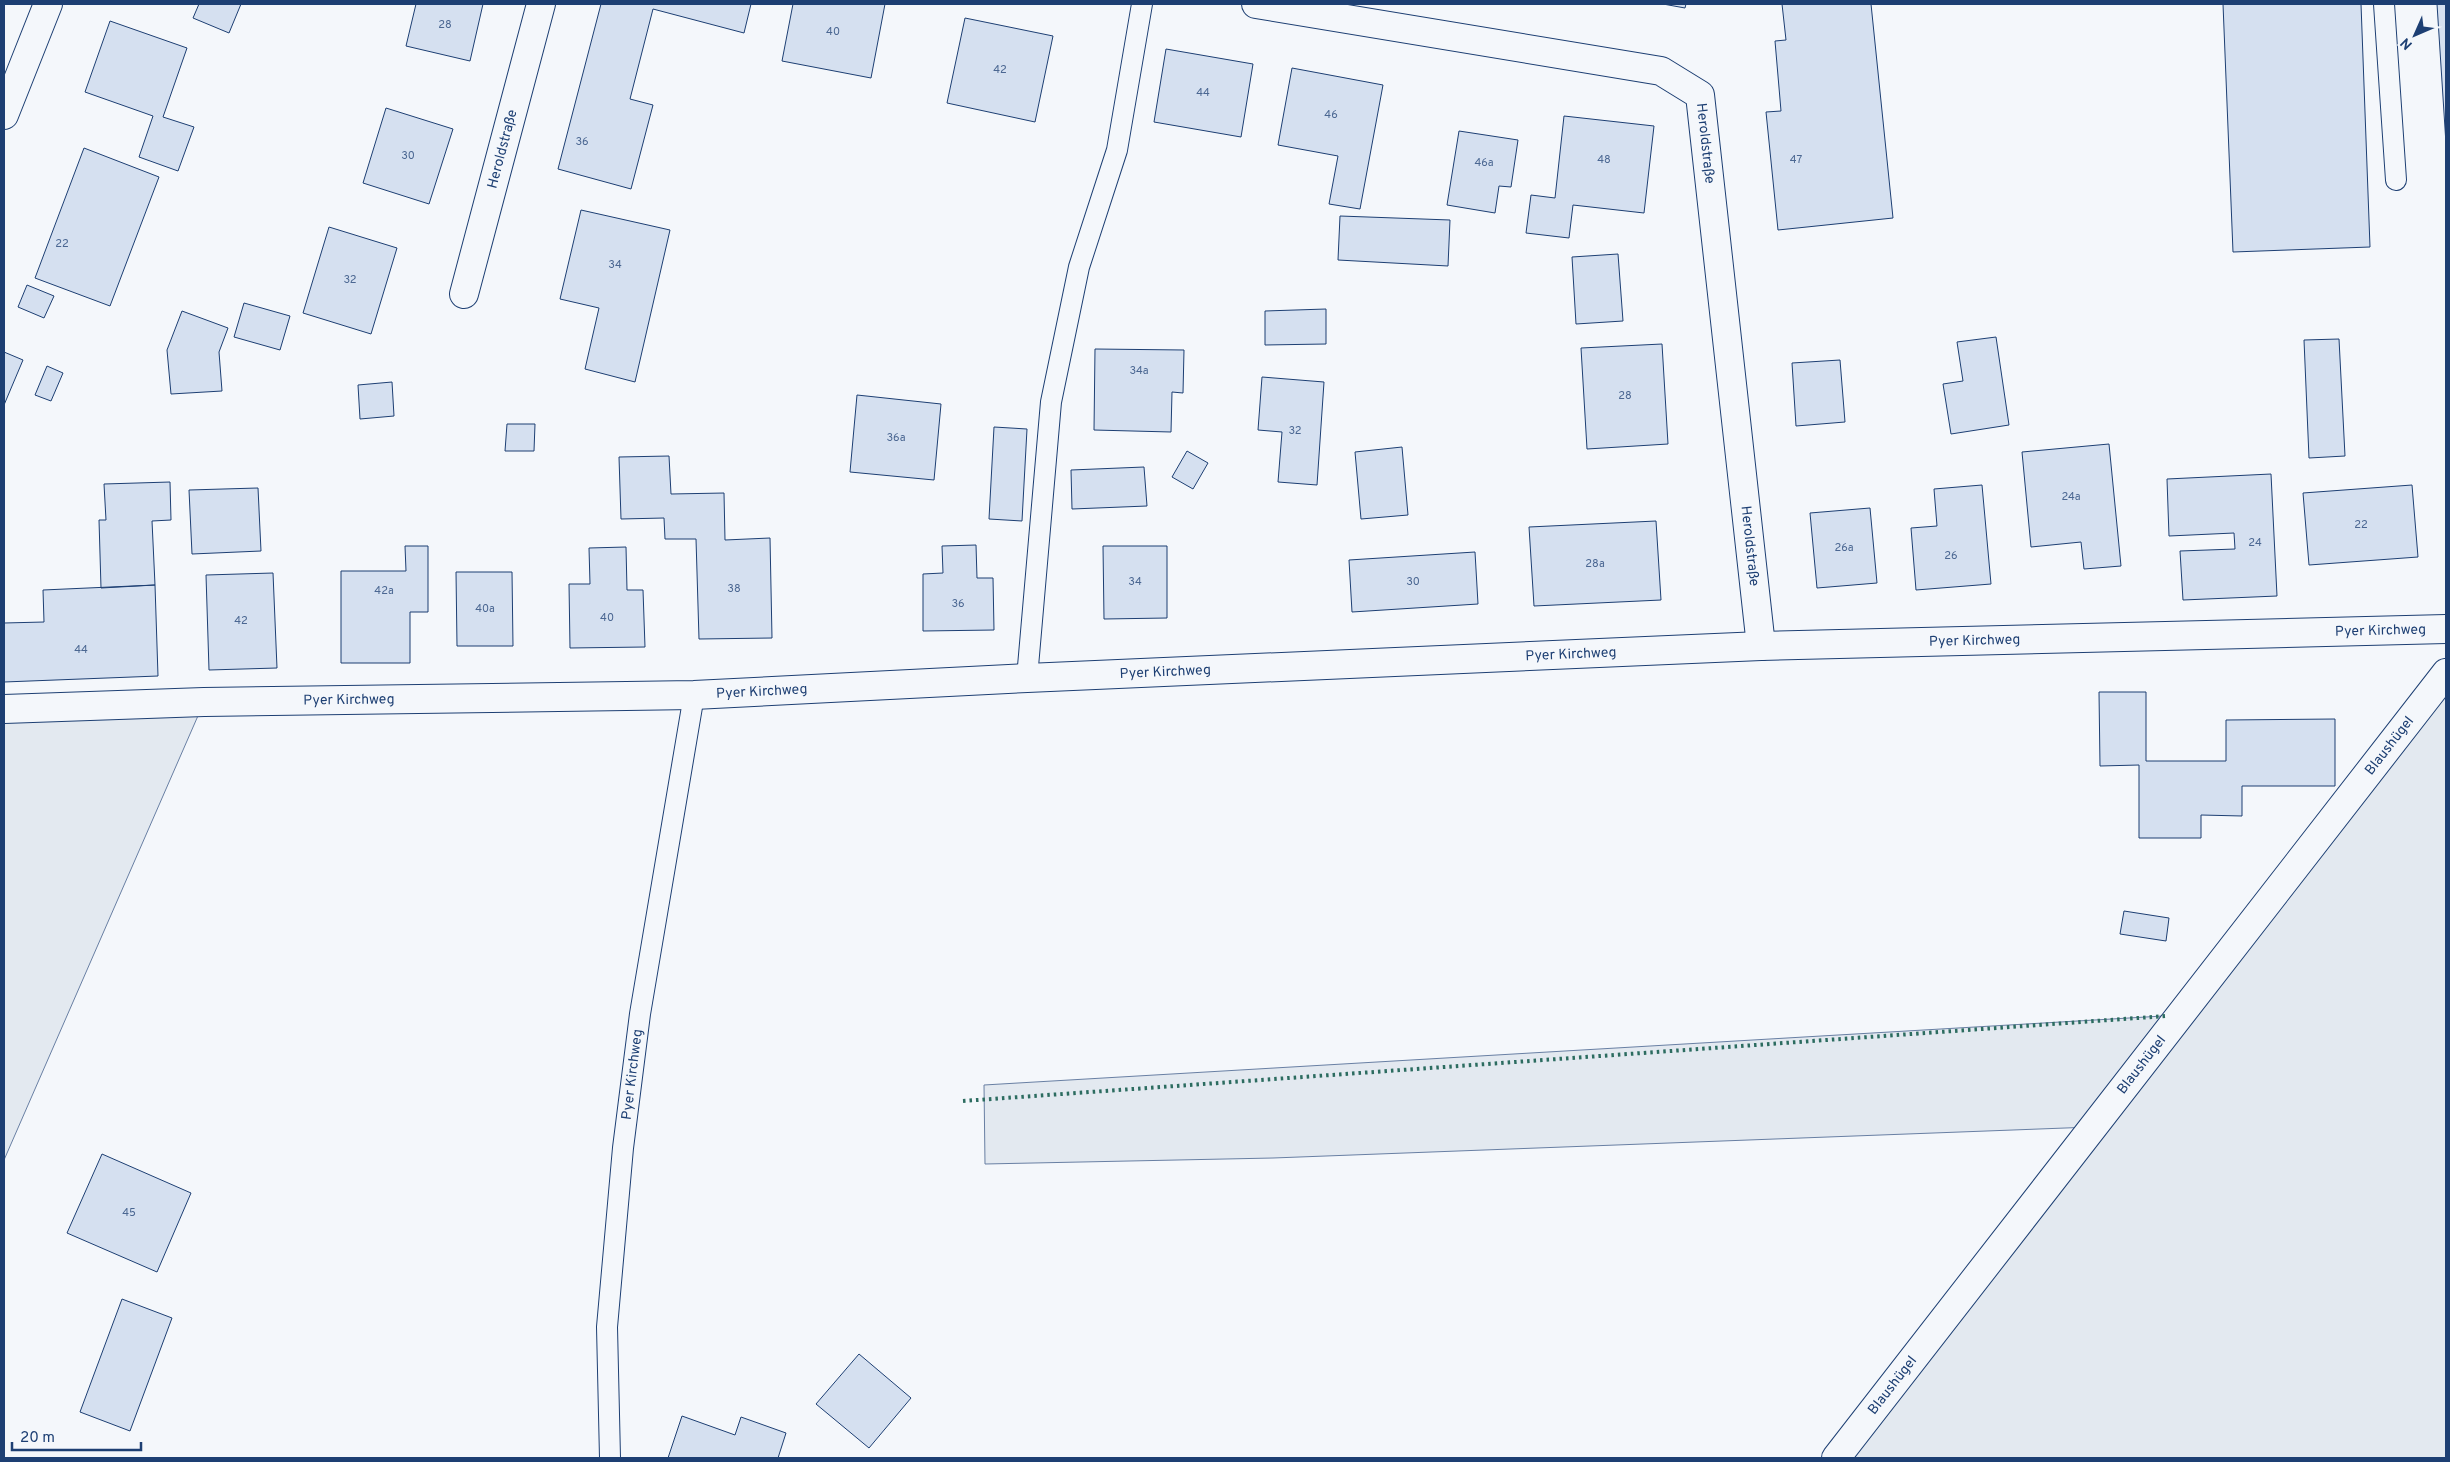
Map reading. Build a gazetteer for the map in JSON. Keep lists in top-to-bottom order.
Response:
{
  "streets": {
    "street": ["Heroldstraße", "Pyer Kirchweg", "Blaushügel"]
  },
  "crossings": [
    ["Heroldstraße", "Pyer Kirchweg"]
  ],
  "house_numbers": [
    "28",
    "40",
    "42",
    "44",
    "46",
    "36",
    "30",
    "48",
    "47",
    "46a",
    "22",
    "34",
    "32",
    "34a",
    "28",
    "32",
    "36a",
    "24a",
    "22",
    "24",
    "26a",
    "26",
    "28a",
    "34",
    "30",
    "38",
    "42a",
    "36",
    "40a",
    "40",
    "42",
    "44",
    "45"
  ],
  "scale_bar": "20 m",
  "north": "bottom left"
}
